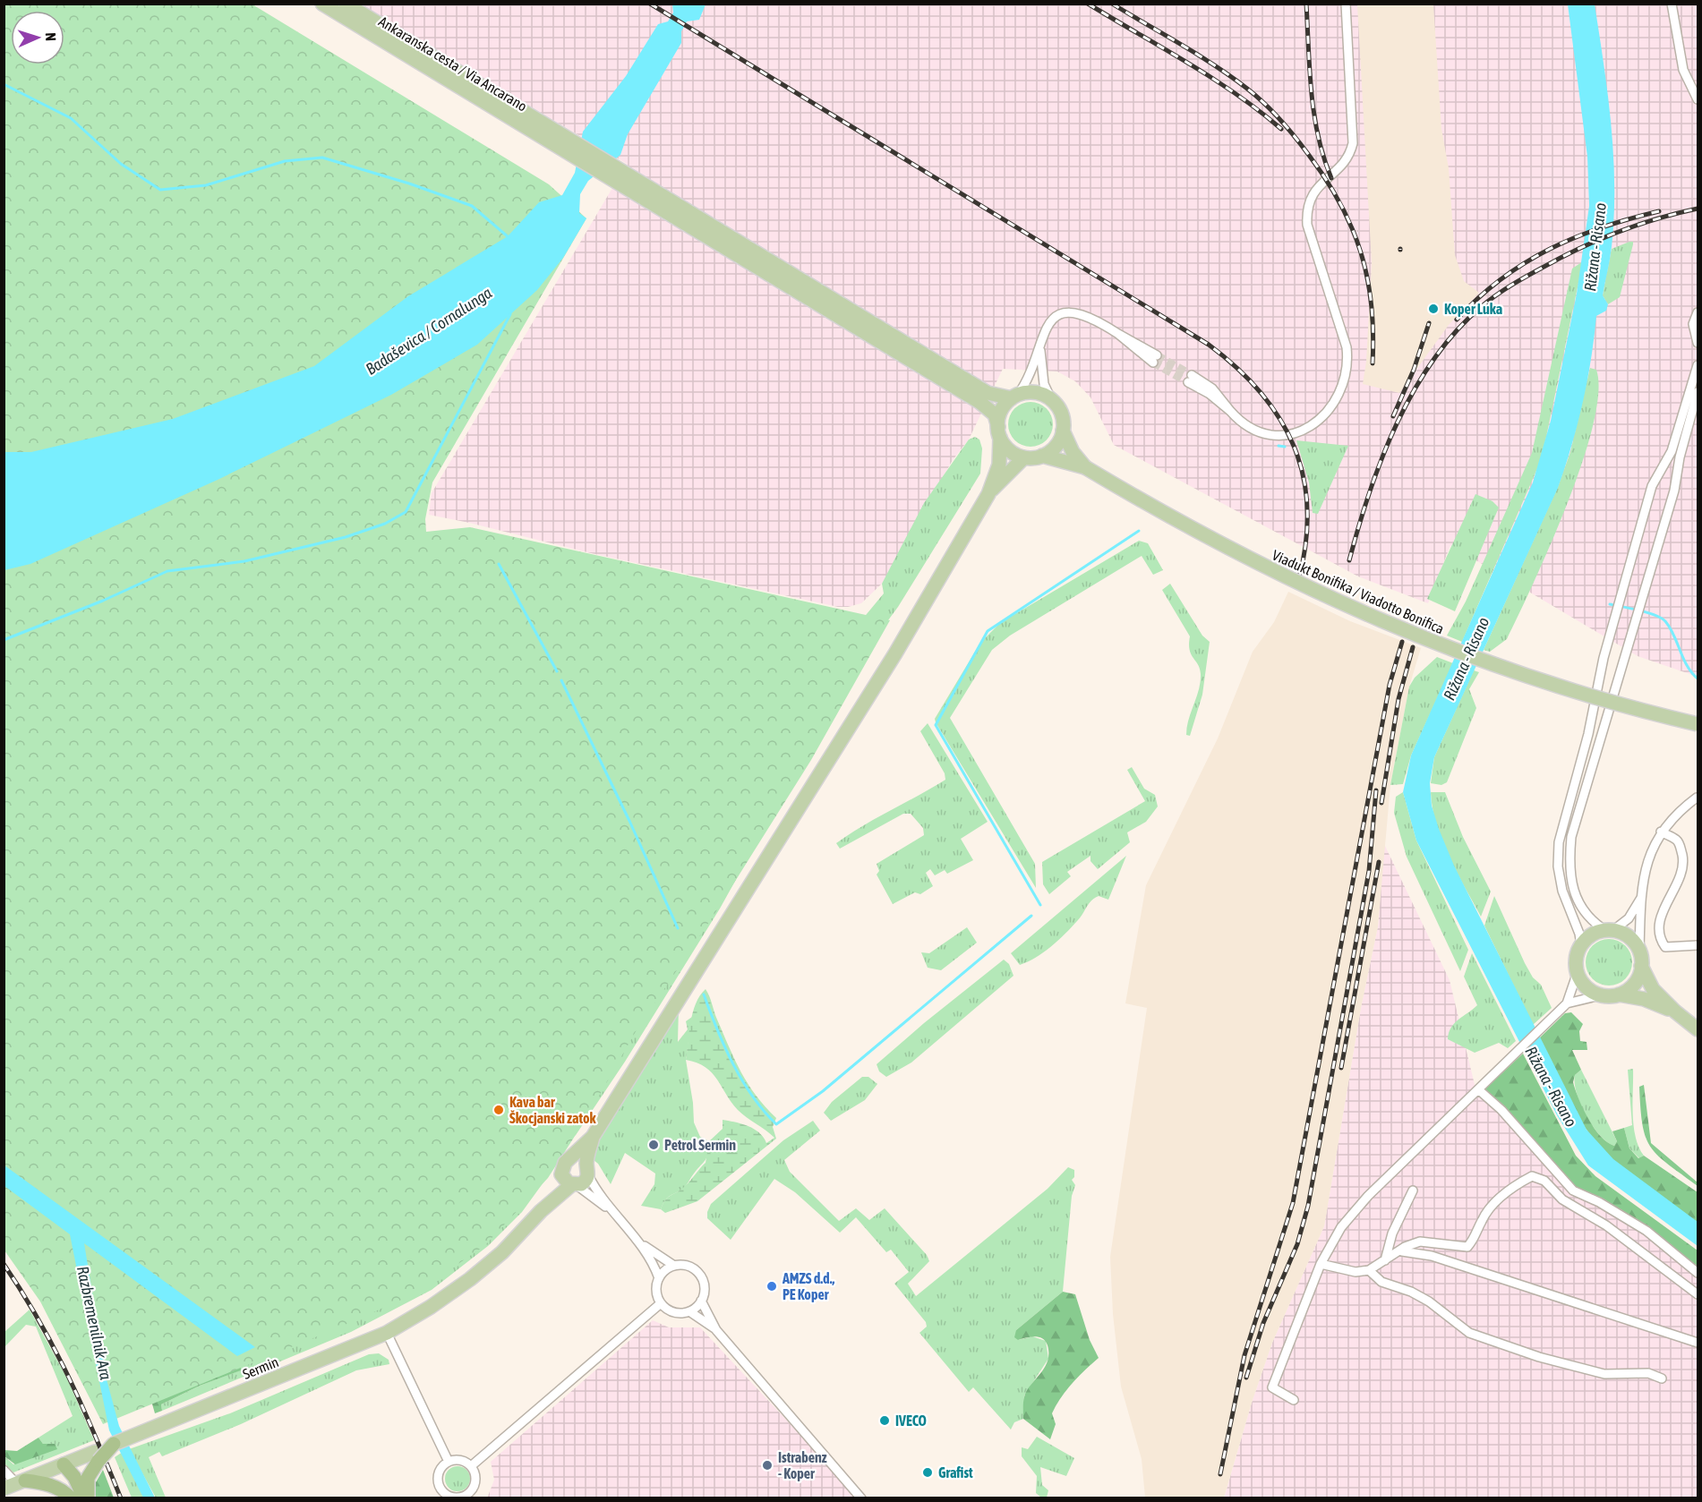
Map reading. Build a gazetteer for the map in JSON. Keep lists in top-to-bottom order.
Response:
{
  "streets": {
    "main road": ["Ankaranska cesta / Via Ancarano", "Viadukt Bonifika / Viadotto Bonifica", "Sermin"]
  },
  "water": ["Rižana - Risano", "Badaševica / Cornalunga", "Razbremenilnik Ara"],
  "places": [
    "Koper Luka",
    "Kava bar Škocjanski zatok",
    "Petrol Sermin",
    "AMZS d.d., PE Koper",
    "IVECO",
    "Istrabenz - Koper",
    "Grafist"
  ],
  "north": "right"
}
